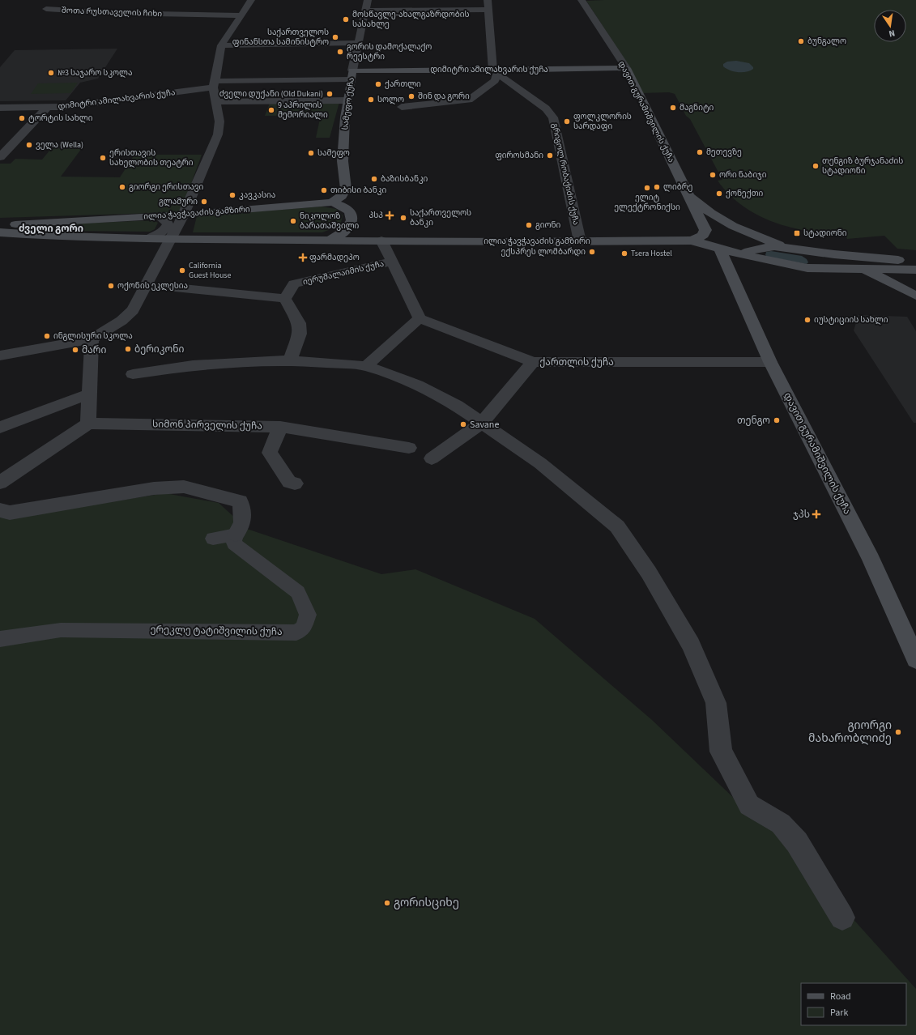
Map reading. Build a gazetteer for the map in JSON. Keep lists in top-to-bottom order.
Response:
{
  "streets": {
    "main road": [
      "დიმიტრი ამილახვარის ქუჩა",
      "სამეფო ქუჩა",
      "დავით გურამიშვილის ქუჩა",
      "ილია ჭავჭავაძის გამზირი"
    ],
    "street": [
      "შოთა რუსთაველის ჩიხი",
      "გრიგოლ რობაქიძის ქუჩა",
      "იერუშალაიმის ქუჩა",
      "ქართლის ქუჩა",
      "სიმონ პირველის ქუჩა",
      "ერეკლე ტატიშვილის ქუჩა"
    ]
  },
  "crossings": [
    ["დიმიტრი ამილახვარის ქუჩა", "სამეფო ქუჩა"],
    ["დიმიტრი ამილახვარის ქუჩა", "დავით გურამიშვილის ქუჩა"],
    ["დიმიტრი ამილახვარის ქუჩა", "გრიგოლ რობაქიძის ქუჩა"],
    ["სამეფო ქუჩა", "ილია ჭავჭავაძის გამზირი"],
    ["დავით გურამიშვილის ქუჩა", "ილია ჭავჭავაძის გამზირი"],
    ["დავით გურამიშვილის ქუჩა", "ქართლის ქუჩა"],
    ["გრიგოლ რობაქიძის ქუჩა", "ილია ჭავჭავაძის გამზირი"]
  ],
  "districts": ["ძველი გორი"],
  "places": {
    "other": [
      "მოსწავლე-ახალგაზრდობის სასახლე",
      "საქართველოს ფინანსთა სამინისტრო",
      "ბუნგალო",
      "გორის დამოქალაქო რეესტრი",
      "№3 საჯარო სკოლა",
      "ქართლი",
      "ძველი დუქანი (Old Dukani)",
      "შინ და გორი",
      "სოლო",
      "მაგნიტი",
      "9 აპრილის მემორიალი",
      "ტორტის სახლი",
      "ფოლკლორის სარდაფი",
      "ველა (Wella)",
      "მეთევზე",
      "სამეფო",
      "ფიროსმანი",
      "ერისთავის სახელობის თეატრი",
      "თენგიზ ბურჯანაძის სტადიონი",
      "ორი ნაბიჯი",
      "ბაზისბანკი",
      "გიორგი ერისთავი",
      "ლიბრე",
      "ელიტ ელექტრონიქსი",
      "თიბისი ბანკი",
      "ქონექთი",
      "კავკასია",
      "გლამური",
      "საქართველოს ბანკი",
      "ნიკოლოზ ბარათაშვილი",
      "გიონი",
      "ექსპრეს ლომბარდი",
      "Tsera Hostel",
      "California Guest House",
      "ოქონის ეკლესია",
      "იუსტიციის სახლი",
      "ინგლისური სკოლა",
      "ბერიკონი",
      "მარი",
      "თენგო",
      "Savane",
      "გიორგი მახარობლიძე",
      "გორისციხე"
    ],
    "health": ["პსპ", "ფარმადეპო", "ჯპს"],
    "transit": ["სტადიონი"]
  },
  "legend": ["Road", "Park"],
  "north": "bottom"
}
